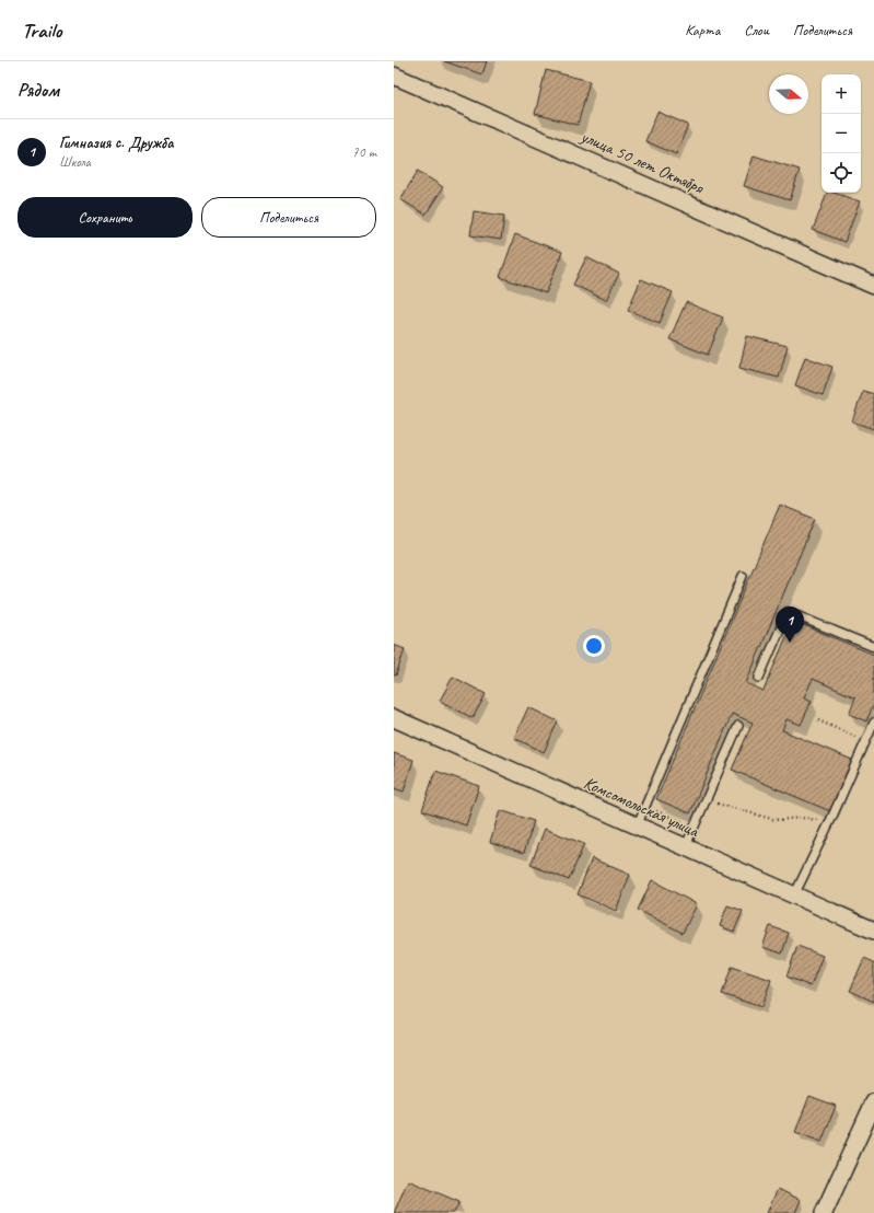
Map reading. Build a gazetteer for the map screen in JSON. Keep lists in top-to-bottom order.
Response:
{
  "streets": {
    "street": ["улица 50 лет Октября", "Комсомольская улица"]
  },
  "north": "right",
  "page": {
    "header": "Trailo",
    "nav": ["Карта", "Слои", "Поделиться"],
    "heading": "Рядом",
    "map_buttons": ["+", "−"],
    "list": [
      {
        "mark": "1",
        "name": "Гимназия с. Дружба",
        "note": "Школа",
        "value": "70 m"
      }
    ],
    "buttons": ["Сохранить", "Поделиться"],
    "pins": "1"
  }
}
